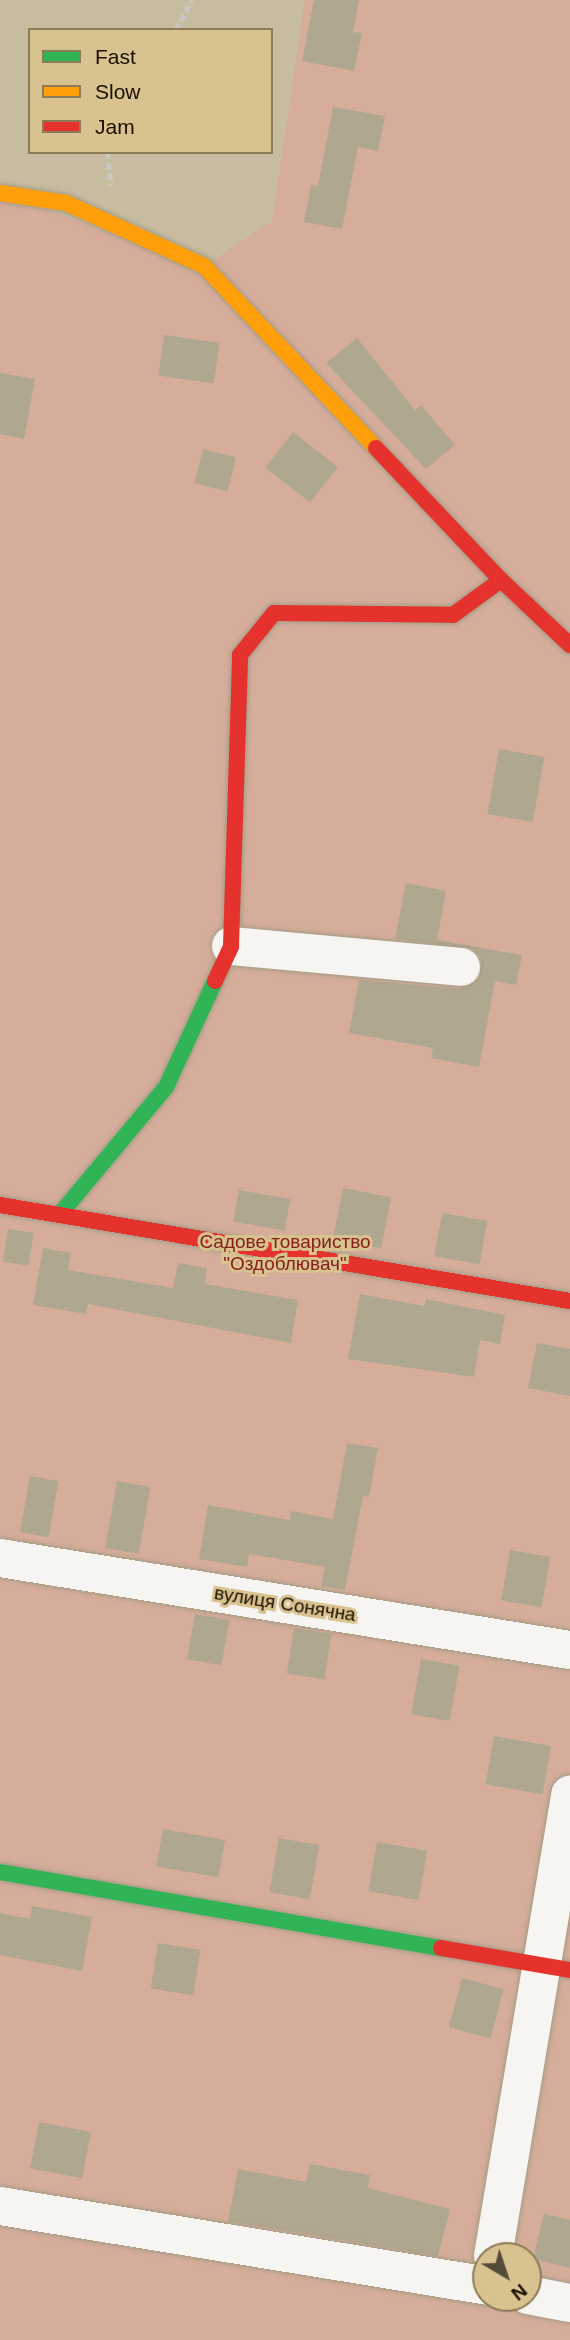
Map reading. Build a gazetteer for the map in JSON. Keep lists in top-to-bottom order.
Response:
{
  "streets": {
    "street": ["вулиця Сонячна"]
  },
  "parks": ["Садове товариство \"Оздоблювач\""],
  "legend": ["Fast", "Slow", "Jam"],
  "north": "bottom right"
}
